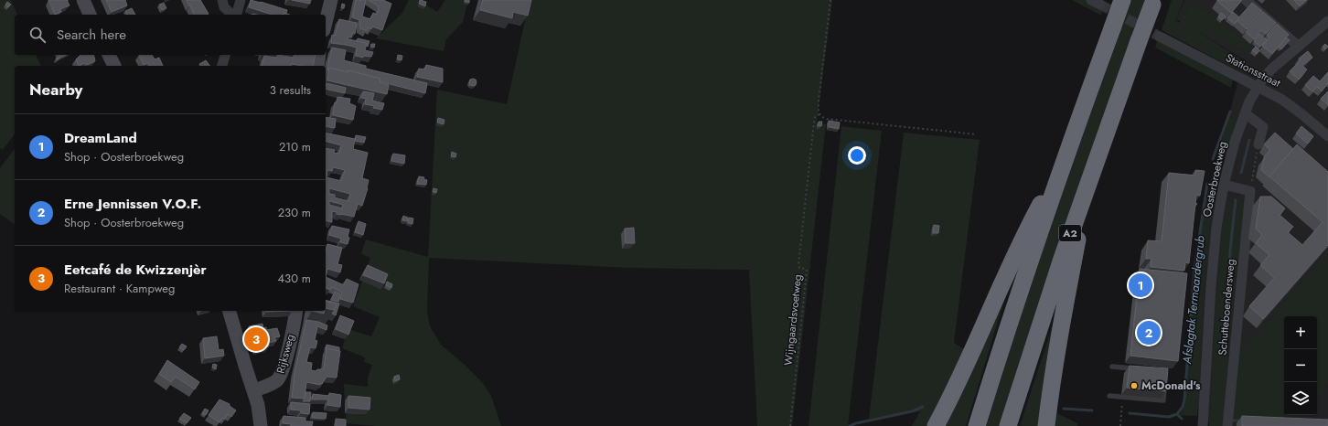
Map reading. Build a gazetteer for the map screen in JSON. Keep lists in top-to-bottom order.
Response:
{
  "streets": {
    "highway": ["A2"],
    "main road": ["Rijksweg"],
    "street": ["Stationsstraat", "Oosterbroekweg", "Schutteboendersweg"],
    "path": ["Wijngaardsvoetweg"]
  },
  "crossings": [
    ["Stationsstraat", "Oosterbroekweg"]
  ],
  "water": ["Afslagtak Termaardergrub"],
  "places": ["McDonald's"],
  "page": {
    "search": "Search here",
    "heading": ["Nearby", "3 results"],
    "list": [
      {
        "mark": "1",
        "name": "DreamLand",
        "note": "Shop · Oosterbroekweg",
        "value": "210 m"
      },
      {
        "mark": "2",
        "name": "Erne Jennissen V.O.F.",
        "note": "Shop · Oosterbroekweg",
        "value": "230 m"
      },
      {
        "mark": "3",
        "name": "Eetcafé de Kwizzenjèr",
        "note": "Restaurant · Kampweg",
        "value": "430 m"
      }
    ],
    "pins": ["1", "2", "3"],
    "map_buttons": ["+", "−"]
  }
}
